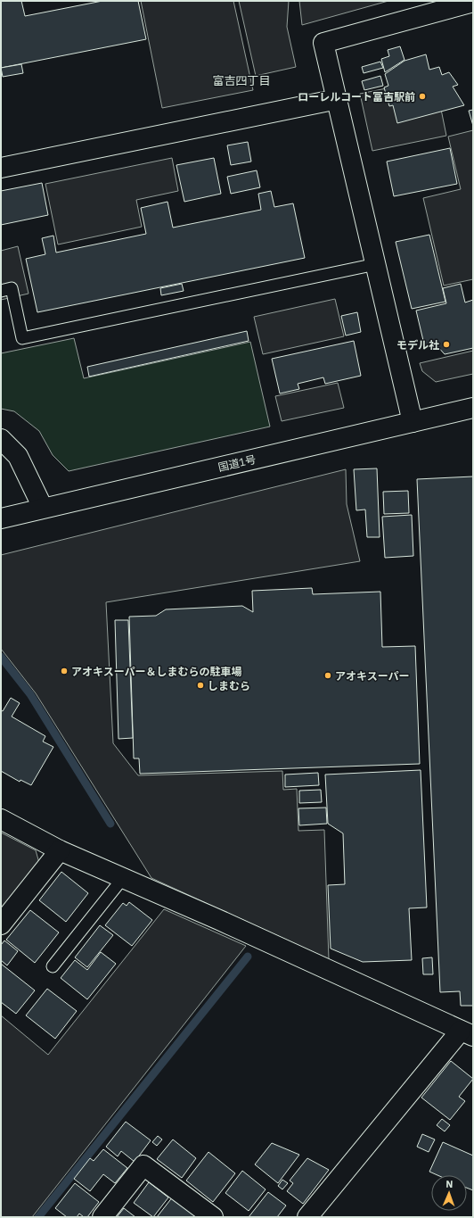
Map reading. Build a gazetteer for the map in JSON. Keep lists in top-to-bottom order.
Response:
{
  "streets": {
    "main road": ["国道1号"]
  },
  "districts": ["富吉四丁目"],
  "places": [
    "ローレルコート冨吉駅前",
    "モデル社",
    "アオキスーパー＆しまむらの駐車場",
    "アオキスーパー",
    "しまむら"
  ],
  "north": "top"
}
